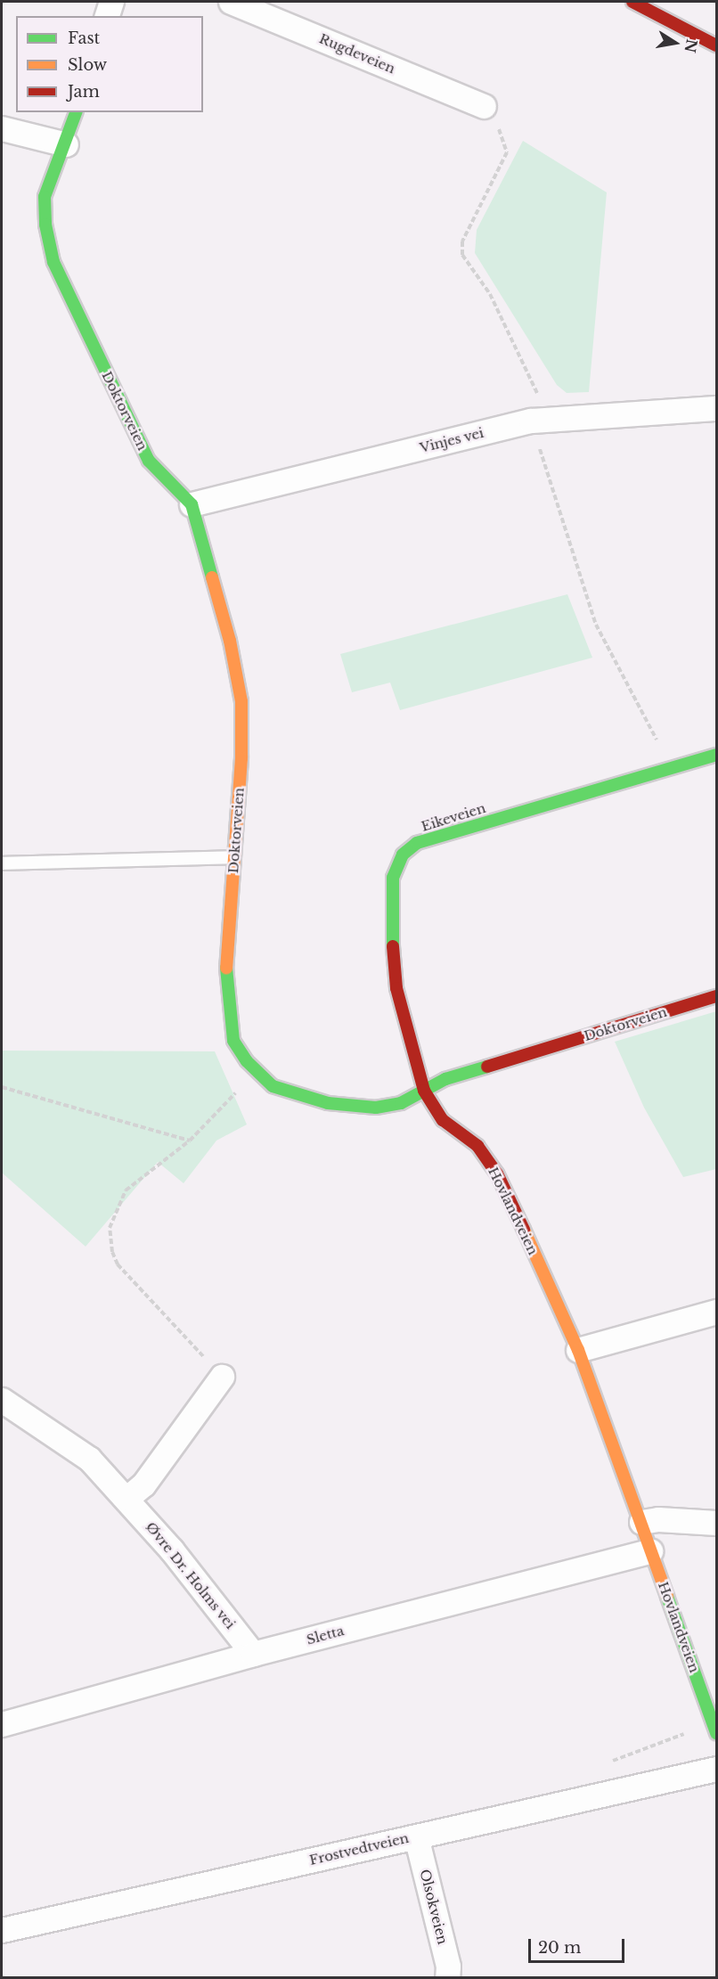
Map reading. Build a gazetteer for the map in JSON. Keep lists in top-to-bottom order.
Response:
{
  "streets": {
    "street": [
      "Rugdeveien",
      "Doktorveien",
      "Vinjes vei",
      "Eikeveien",
      "Hovlandveien",
      "Øvre Dr. Holms vei",
      "Sletta",
      "Frostvedtveien",
      "Olsokveien"
    ]
  },
  "crossings": [
    ["Doktorveien", "Vinjes vei"],
    ["Doktorveien", "Eikeveien"],
    ["Doktorveien", "Hovlandveien"],
    ["Eikeveien", "Hovlandveien"],
    ["Hovlandveien", "Sletta"],
    ["Øvre Dr. Holms vei", "Sletta"],
    ["Frostvedtveien", "Olsokveien"]
  ],
  "legend": ["Fast", "Slow", "Jam"],
  "scale_bar": "20 m",
  "north": "right"
}
